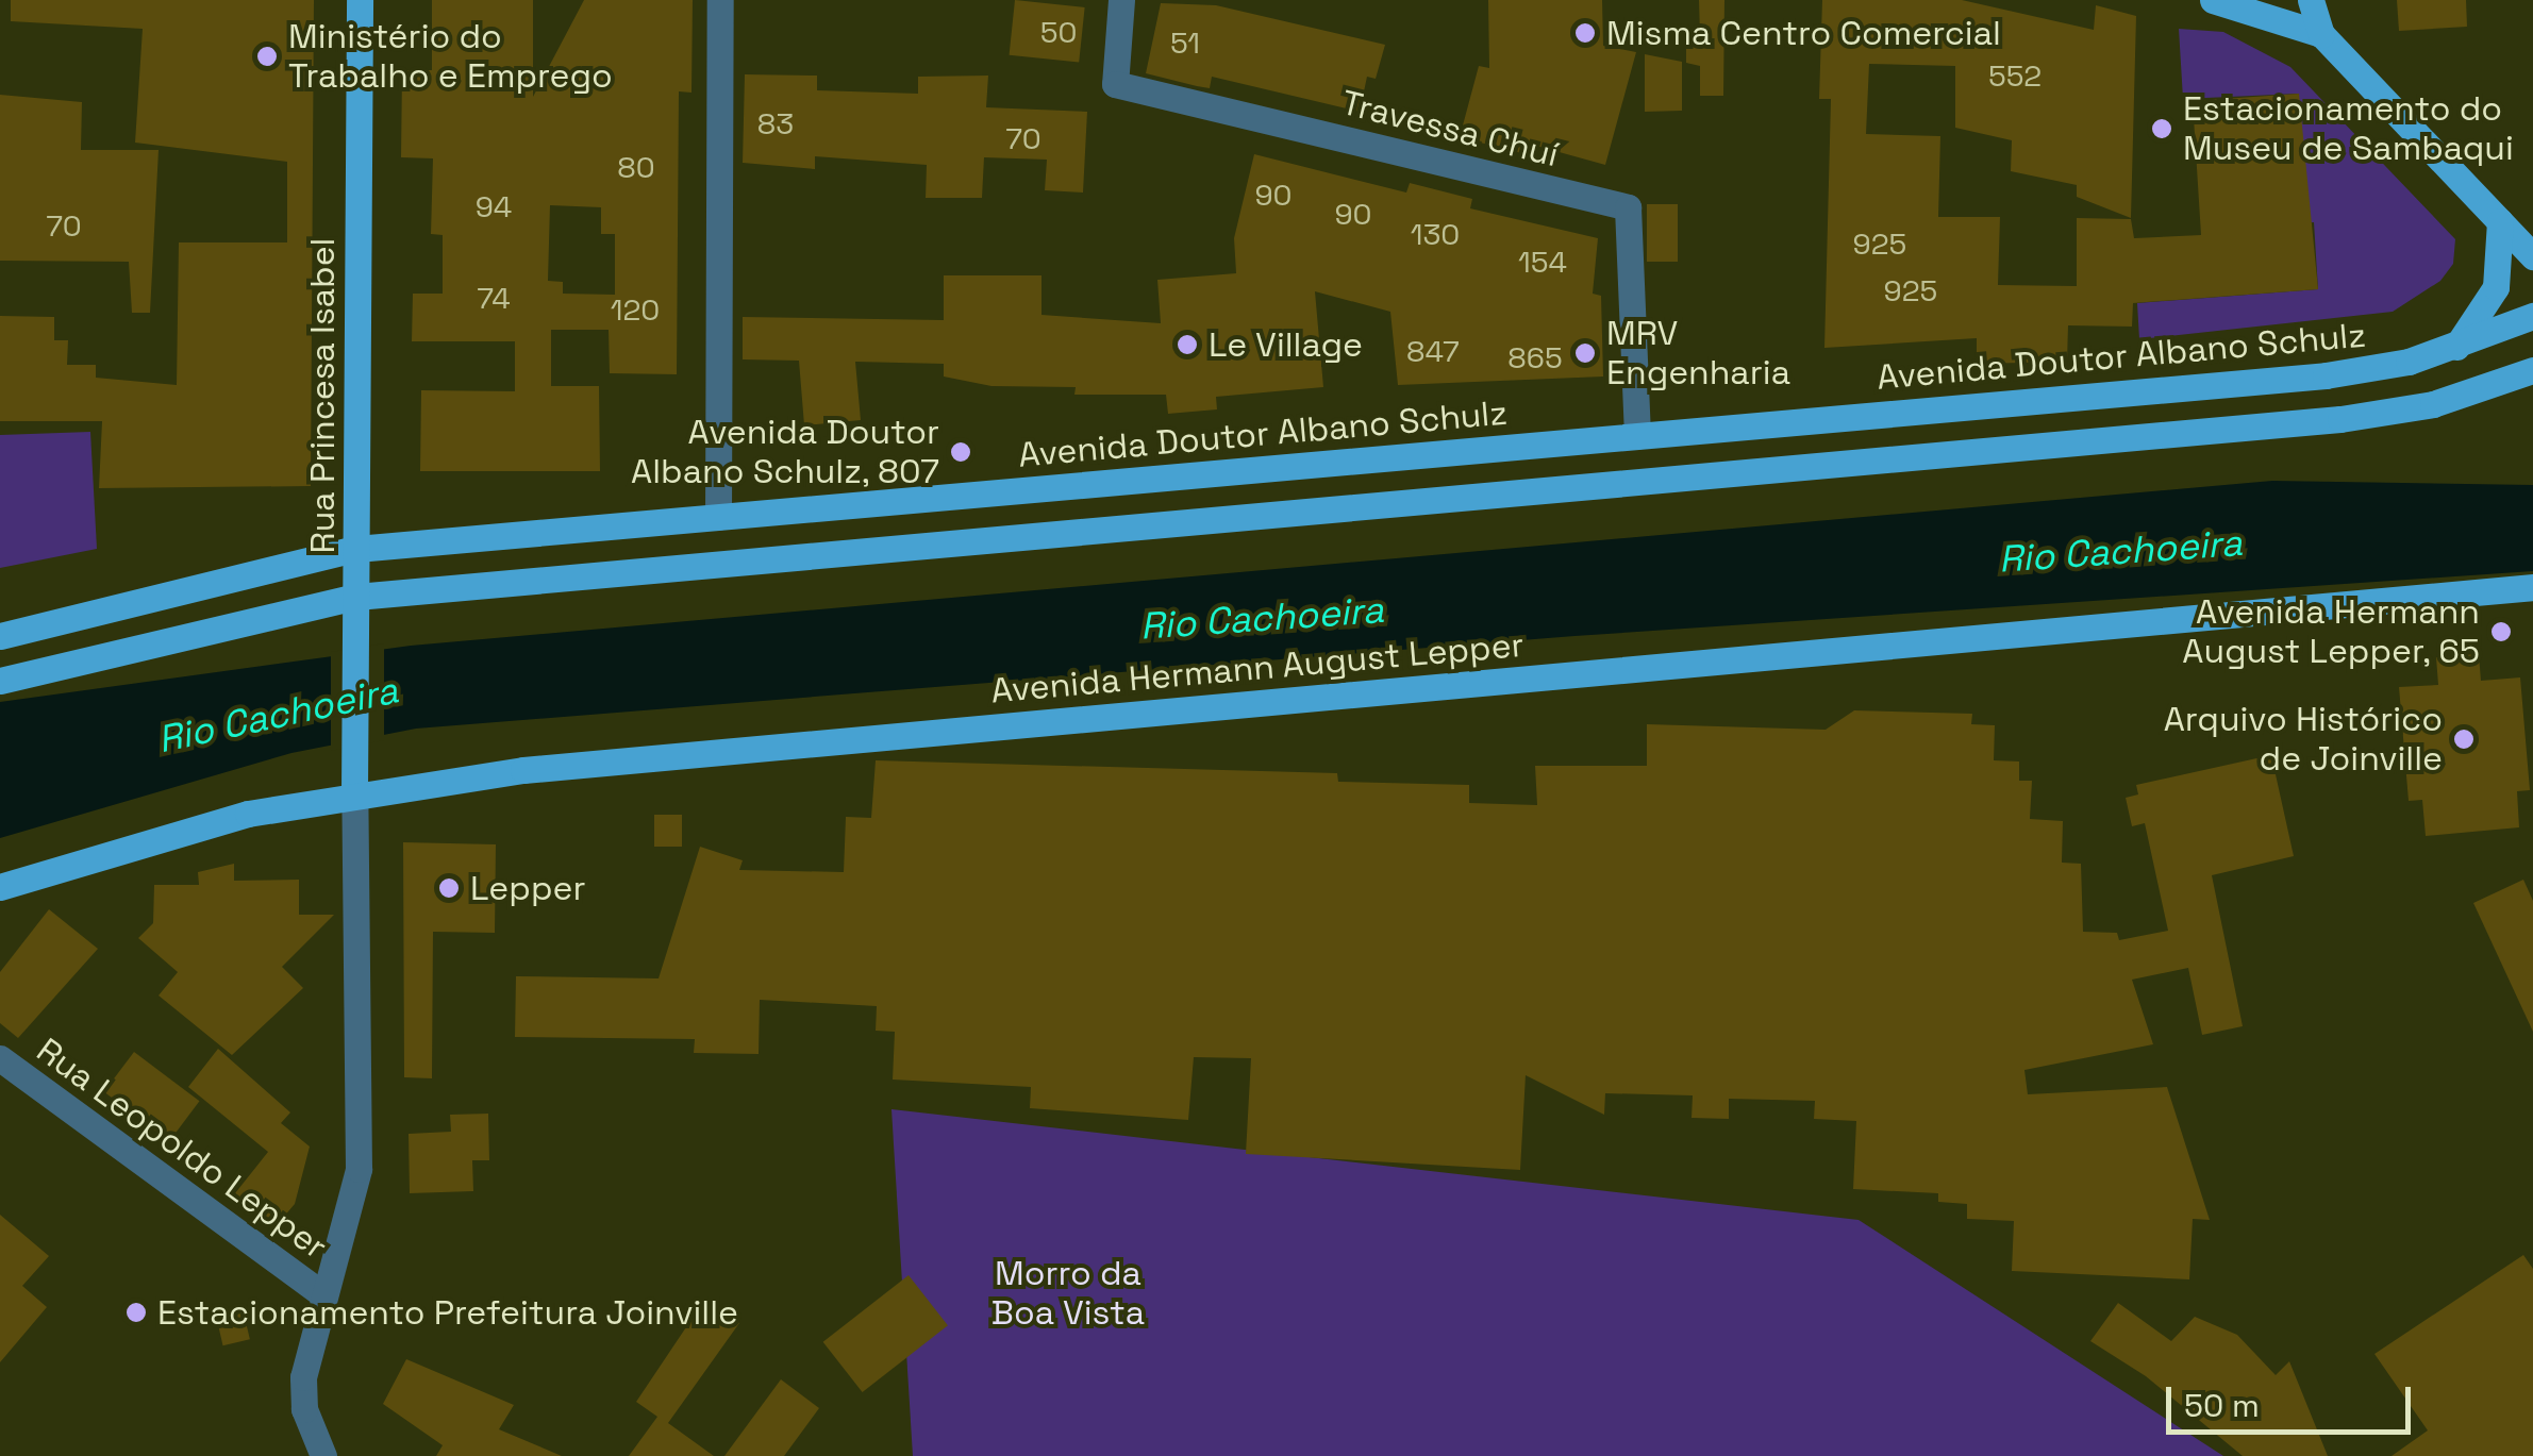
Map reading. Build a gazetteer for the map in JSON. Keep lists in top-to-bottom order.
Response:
{
  "streets": {
    "main road": ["Avenida Doutor Albano Schulz", "Rua Princesa Isabel", "Avenida Hermann August Lepper"],
    "street": ["Travessa Chuí", "Rua Leopoldo Lepper"]
  },
  "crossings": [
    ["Travessa Chuí", "Avenida Doutor Albano Schulz"],
    ["Avenida Doutor Albano Schulz", "Rua Princesa Isabel"],
    ["Rua Princesa Isabel", "Avenida Hermann August Lepper"]
  ],
  "water": ["Rio Cachoeira"],
  "parks": ["Morro da Boa Vista"],
  "places": [
    "Misma Centro Comercial",
    "Ministério do Trabalho e Emprego",
    "Estacionamento do Museu de Sambaqui",
    "Le Village",
    "MRV Engenharia",
    "Avenida Doutor Albano Schulz, 807",
    "Avenida Hermann August Lepper, 65",
    "Arquivo Histórico de Joinville",
    "Lepper",
    "Estacionamento Prefeitura Joinville"
  ],
  "house_numbers": [
    "50",
    "51",
    "552",
    "83",
    "70",
    "80",
    "90",
    "94",
    "90",
    "70",
    "130",
    "925",
    "154",
    "925",
    "74",
    "120",
    "847",
    "865"
  ],
  "scale_bar": "50 m"
}
